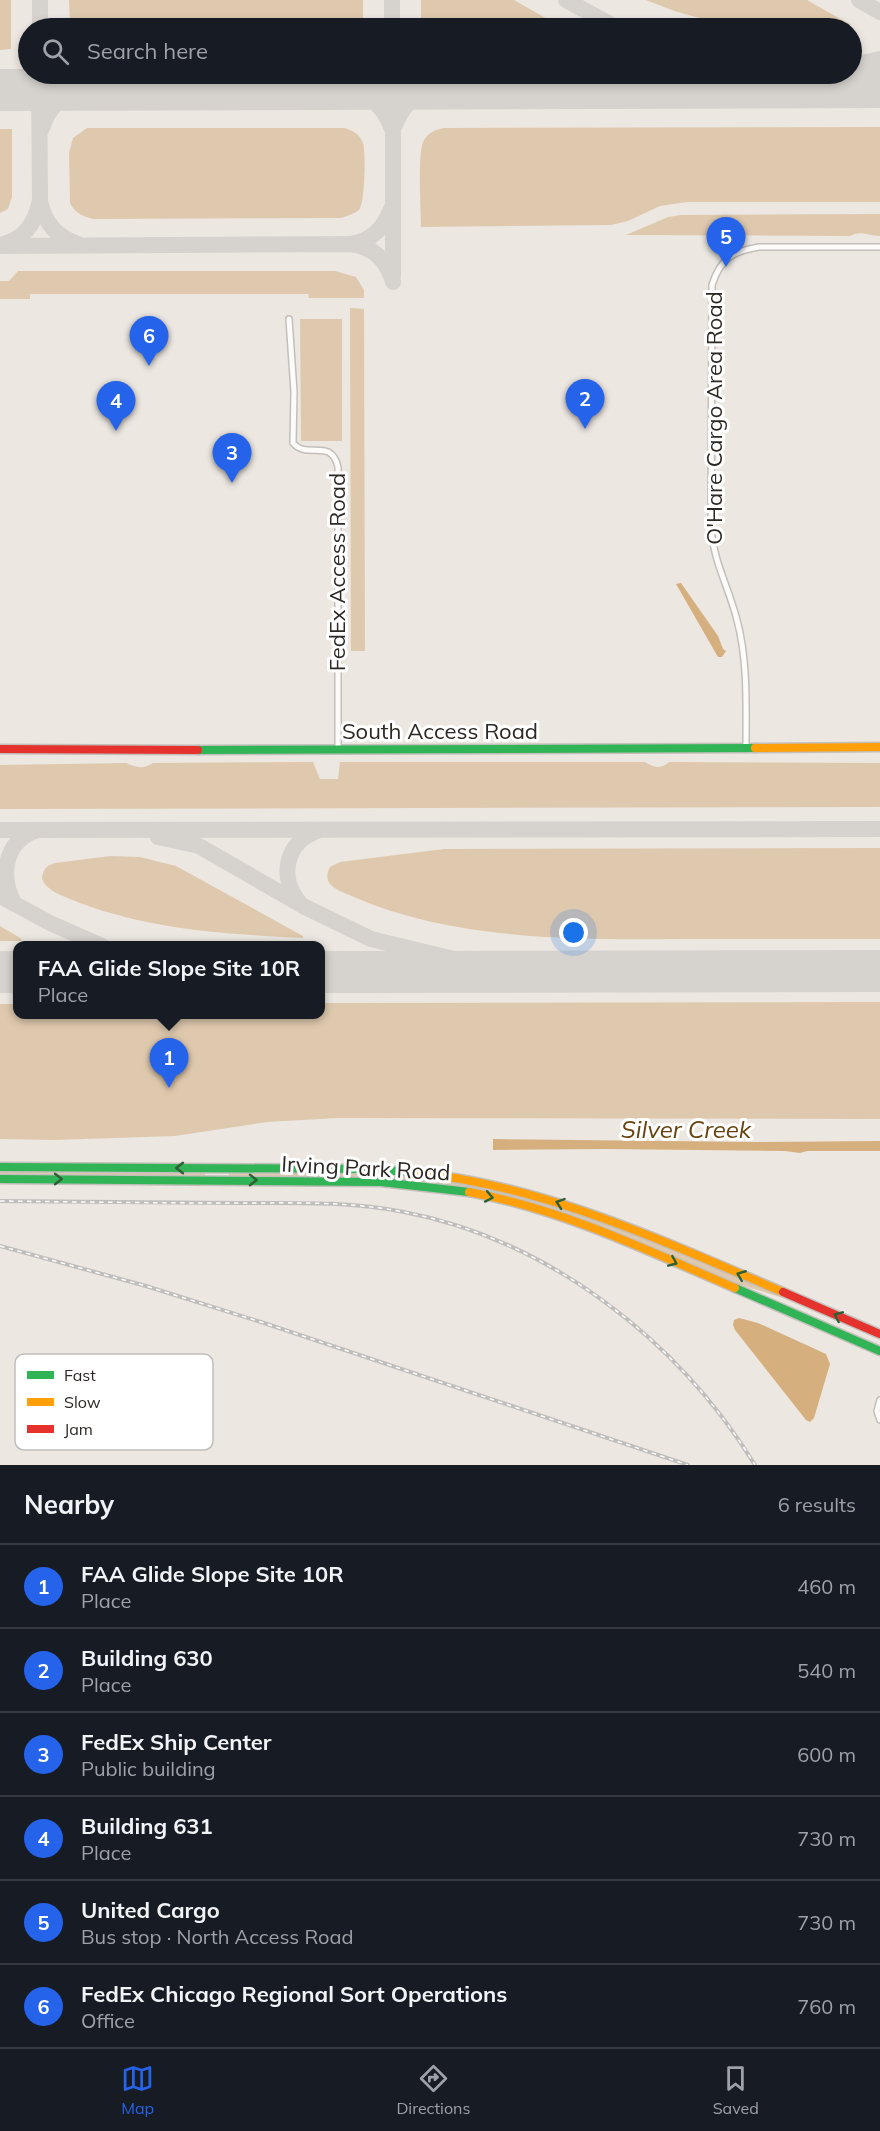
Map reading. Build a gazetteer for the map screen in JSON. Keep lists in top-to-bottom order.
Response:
{
  "streets": {
    "main road": ["South Access Road", "Irving Park Road"],
    "street": ["O'Hare Cargo Area Road", "FedEx Access Road"]
  },
  "crossings": [
    ["O'Hare Cargo Area Road", "South Access Road"],
    ["FedEx Access Road", "South Access Road"]
  ],
  "water": ["Silver Creek"],
  "legend": ["Fast", "Slow", "Jam"],
  "page": {
    "search": "Search here",
    "pins": [
      "5",
      "6",
      "2",
      "4",
      "3",
      "1"
    ],
    "popup": ["FAA Glide Slope Site 10R", "Place"],
    "heading": ["Nearby", "6 results"],
    "list": [
      {
        "mark": "1",
        "name": "FAA Glide Slope Site 10R",
        "note": "Place",
        "value": "460 m"
      },
      {
        "mark": "2",
        "name": "Building 630",
        "note": "Place",
        "value": "540 m"
      },
      {
        "mark": "3",
        "name": "FedEx Ship Center",
        "note": "Public building",
        "value": "600 m"
      },
      {
        "mark": "4",
        "name": "Building 631",
        "note": "Place",
        "value": "730 m"
      },
      {
        "mark": "5",
        "name": "United Cargo",
        "note": "Bus stop · North Access Road",
        "value": "730 m"
      },
      {
        "mark": "6",
        "name": "FedEx Chicago Regional Sort Operations",
        "note": "Office",
        "value": "760 m"
      }
    ],
    "nav": ["Map", "Directions", "Saved"]
  }
}
